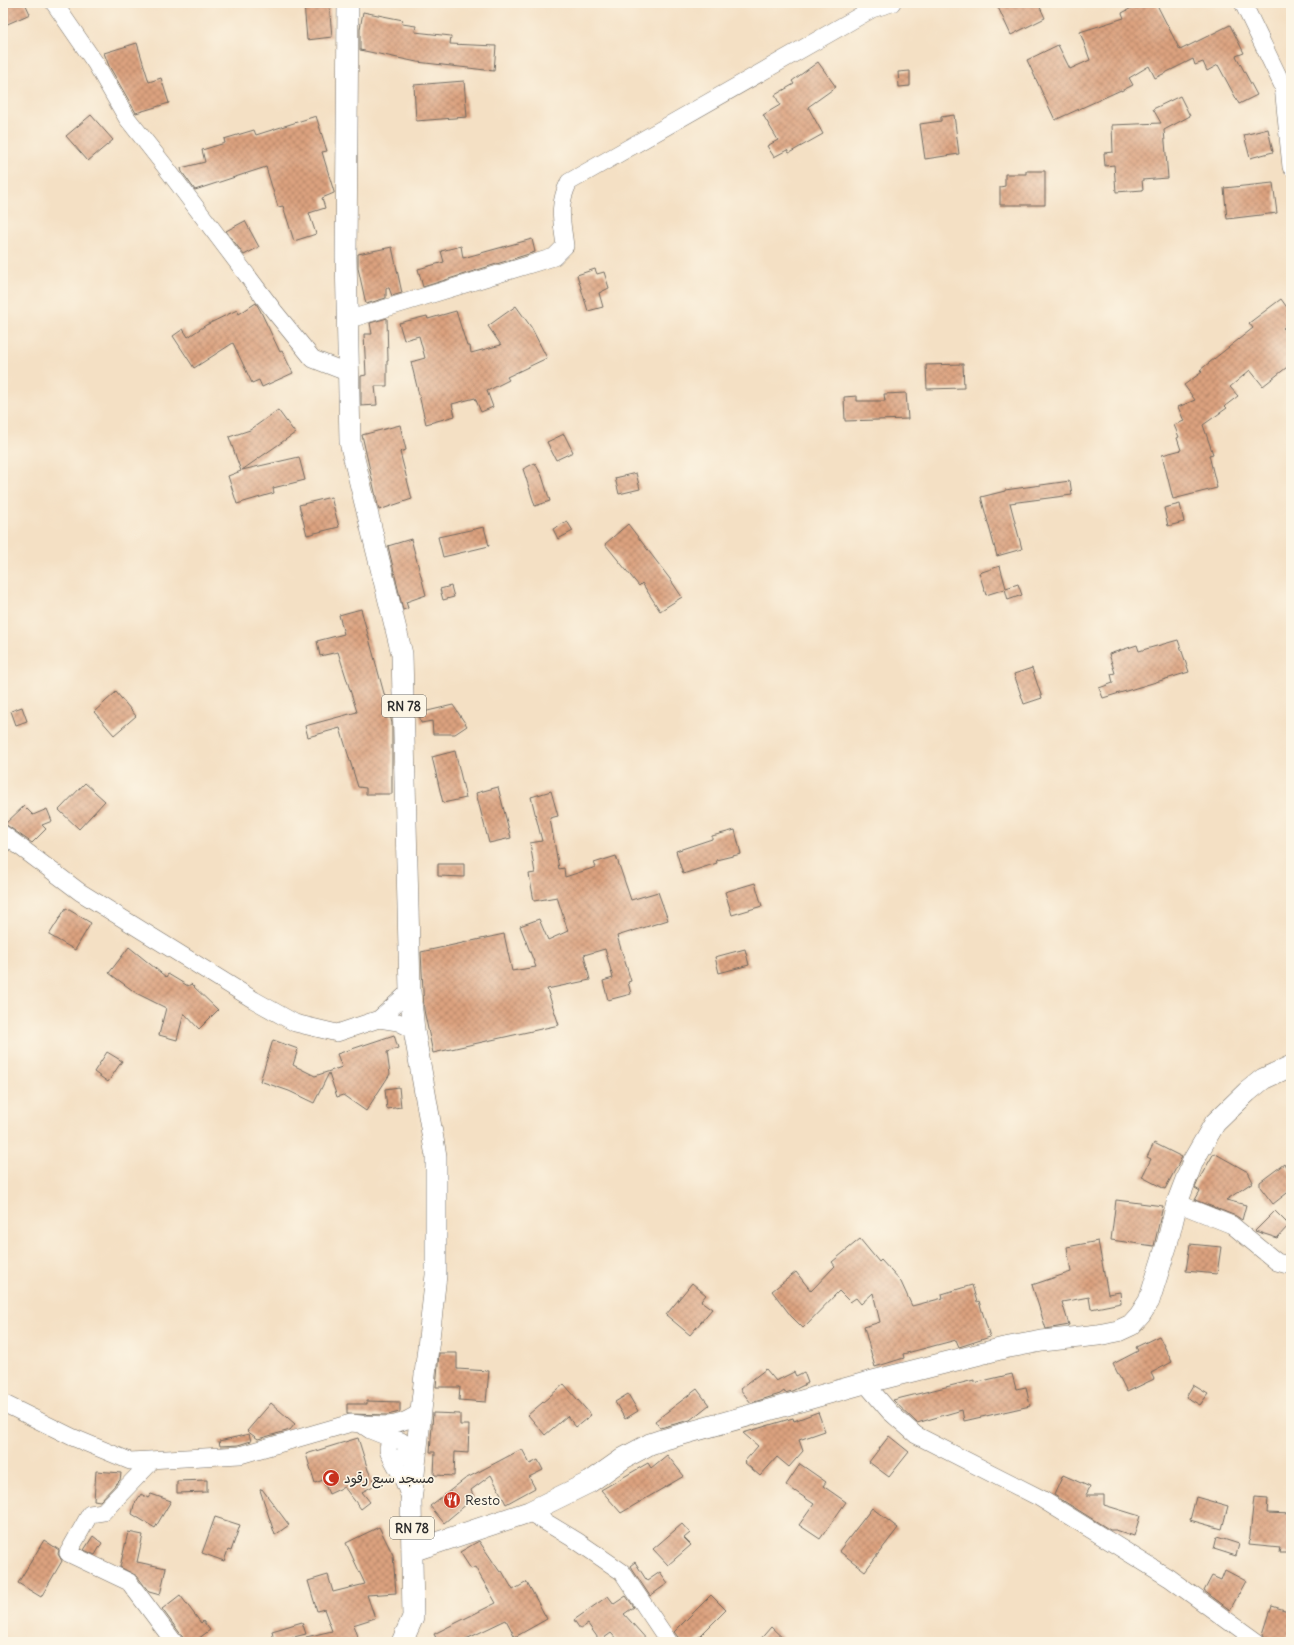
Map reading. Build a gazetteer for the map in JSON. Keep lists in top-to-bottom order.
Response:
{
  "streets": {
    "main road": ["RN 78"]
  },
  "places": {
    "mosque": ["مسجد سبع رقود"],
    "restaurant": ["Resto"]
  }
}
